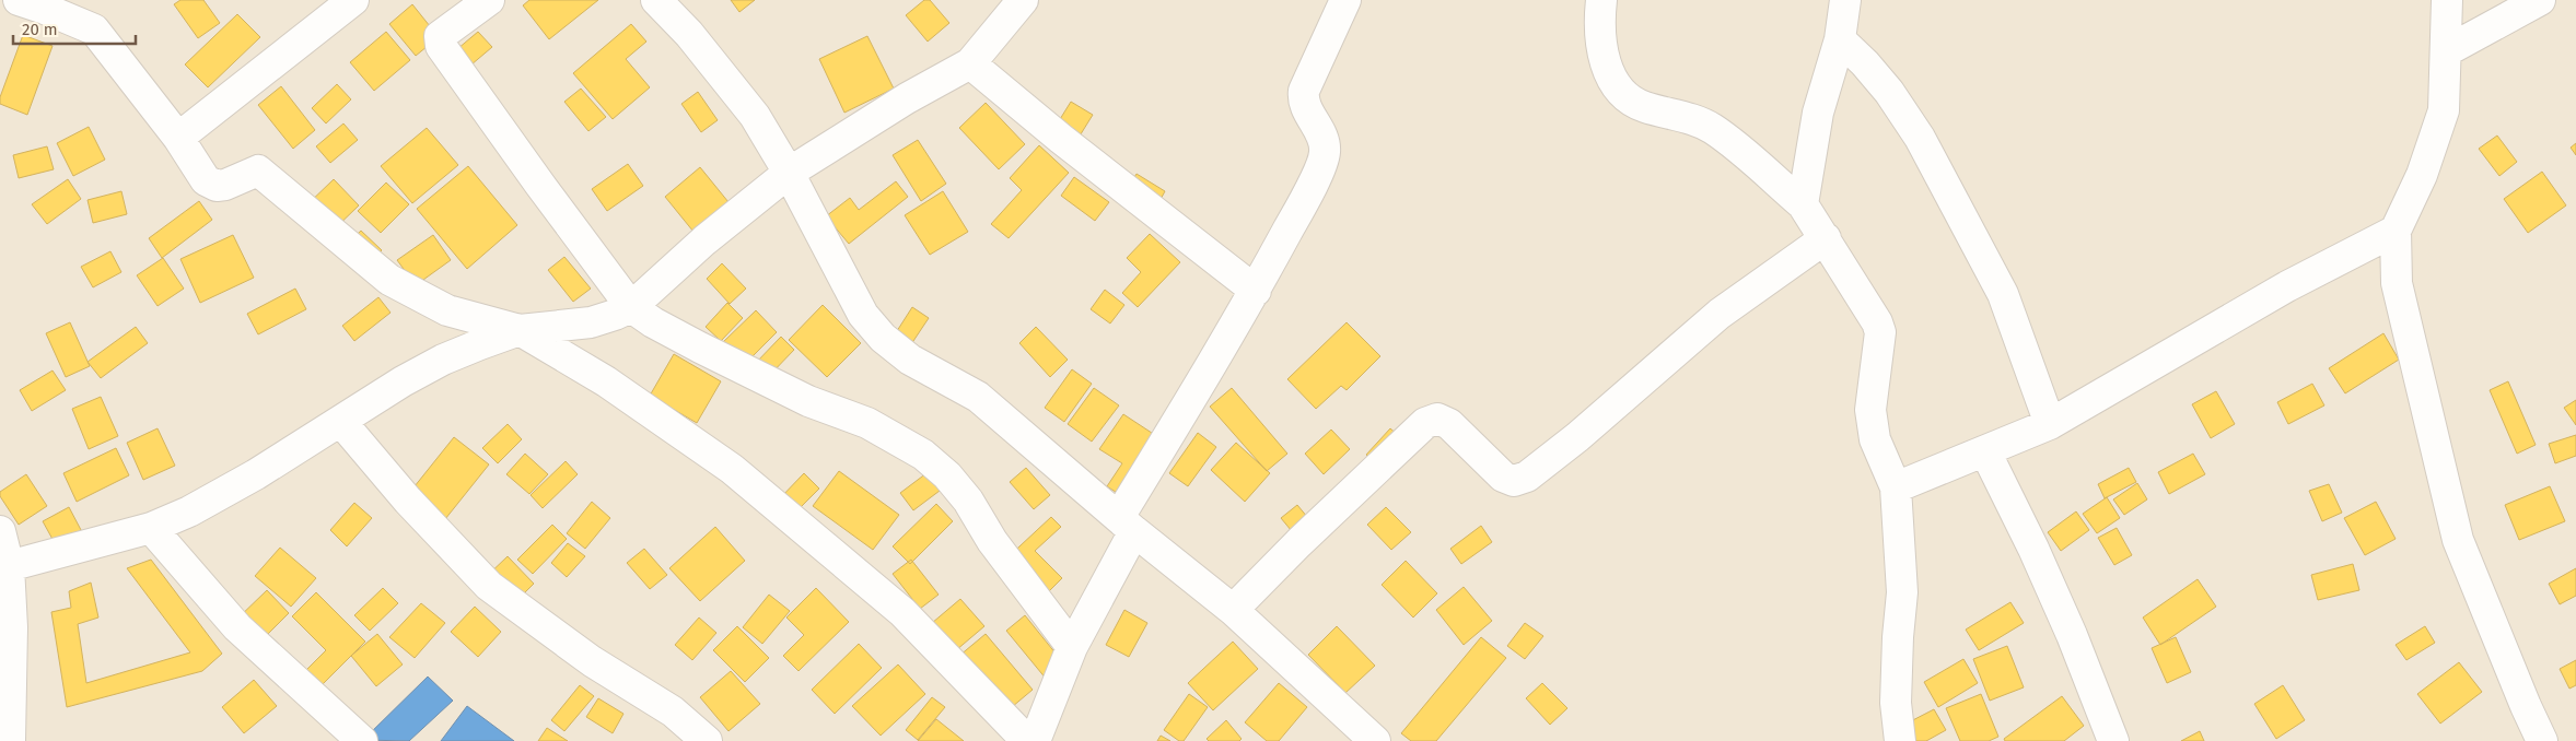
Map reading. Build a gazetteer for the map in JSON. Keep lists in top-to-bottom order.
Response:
{
  "scale_bar": "20 m"
}
